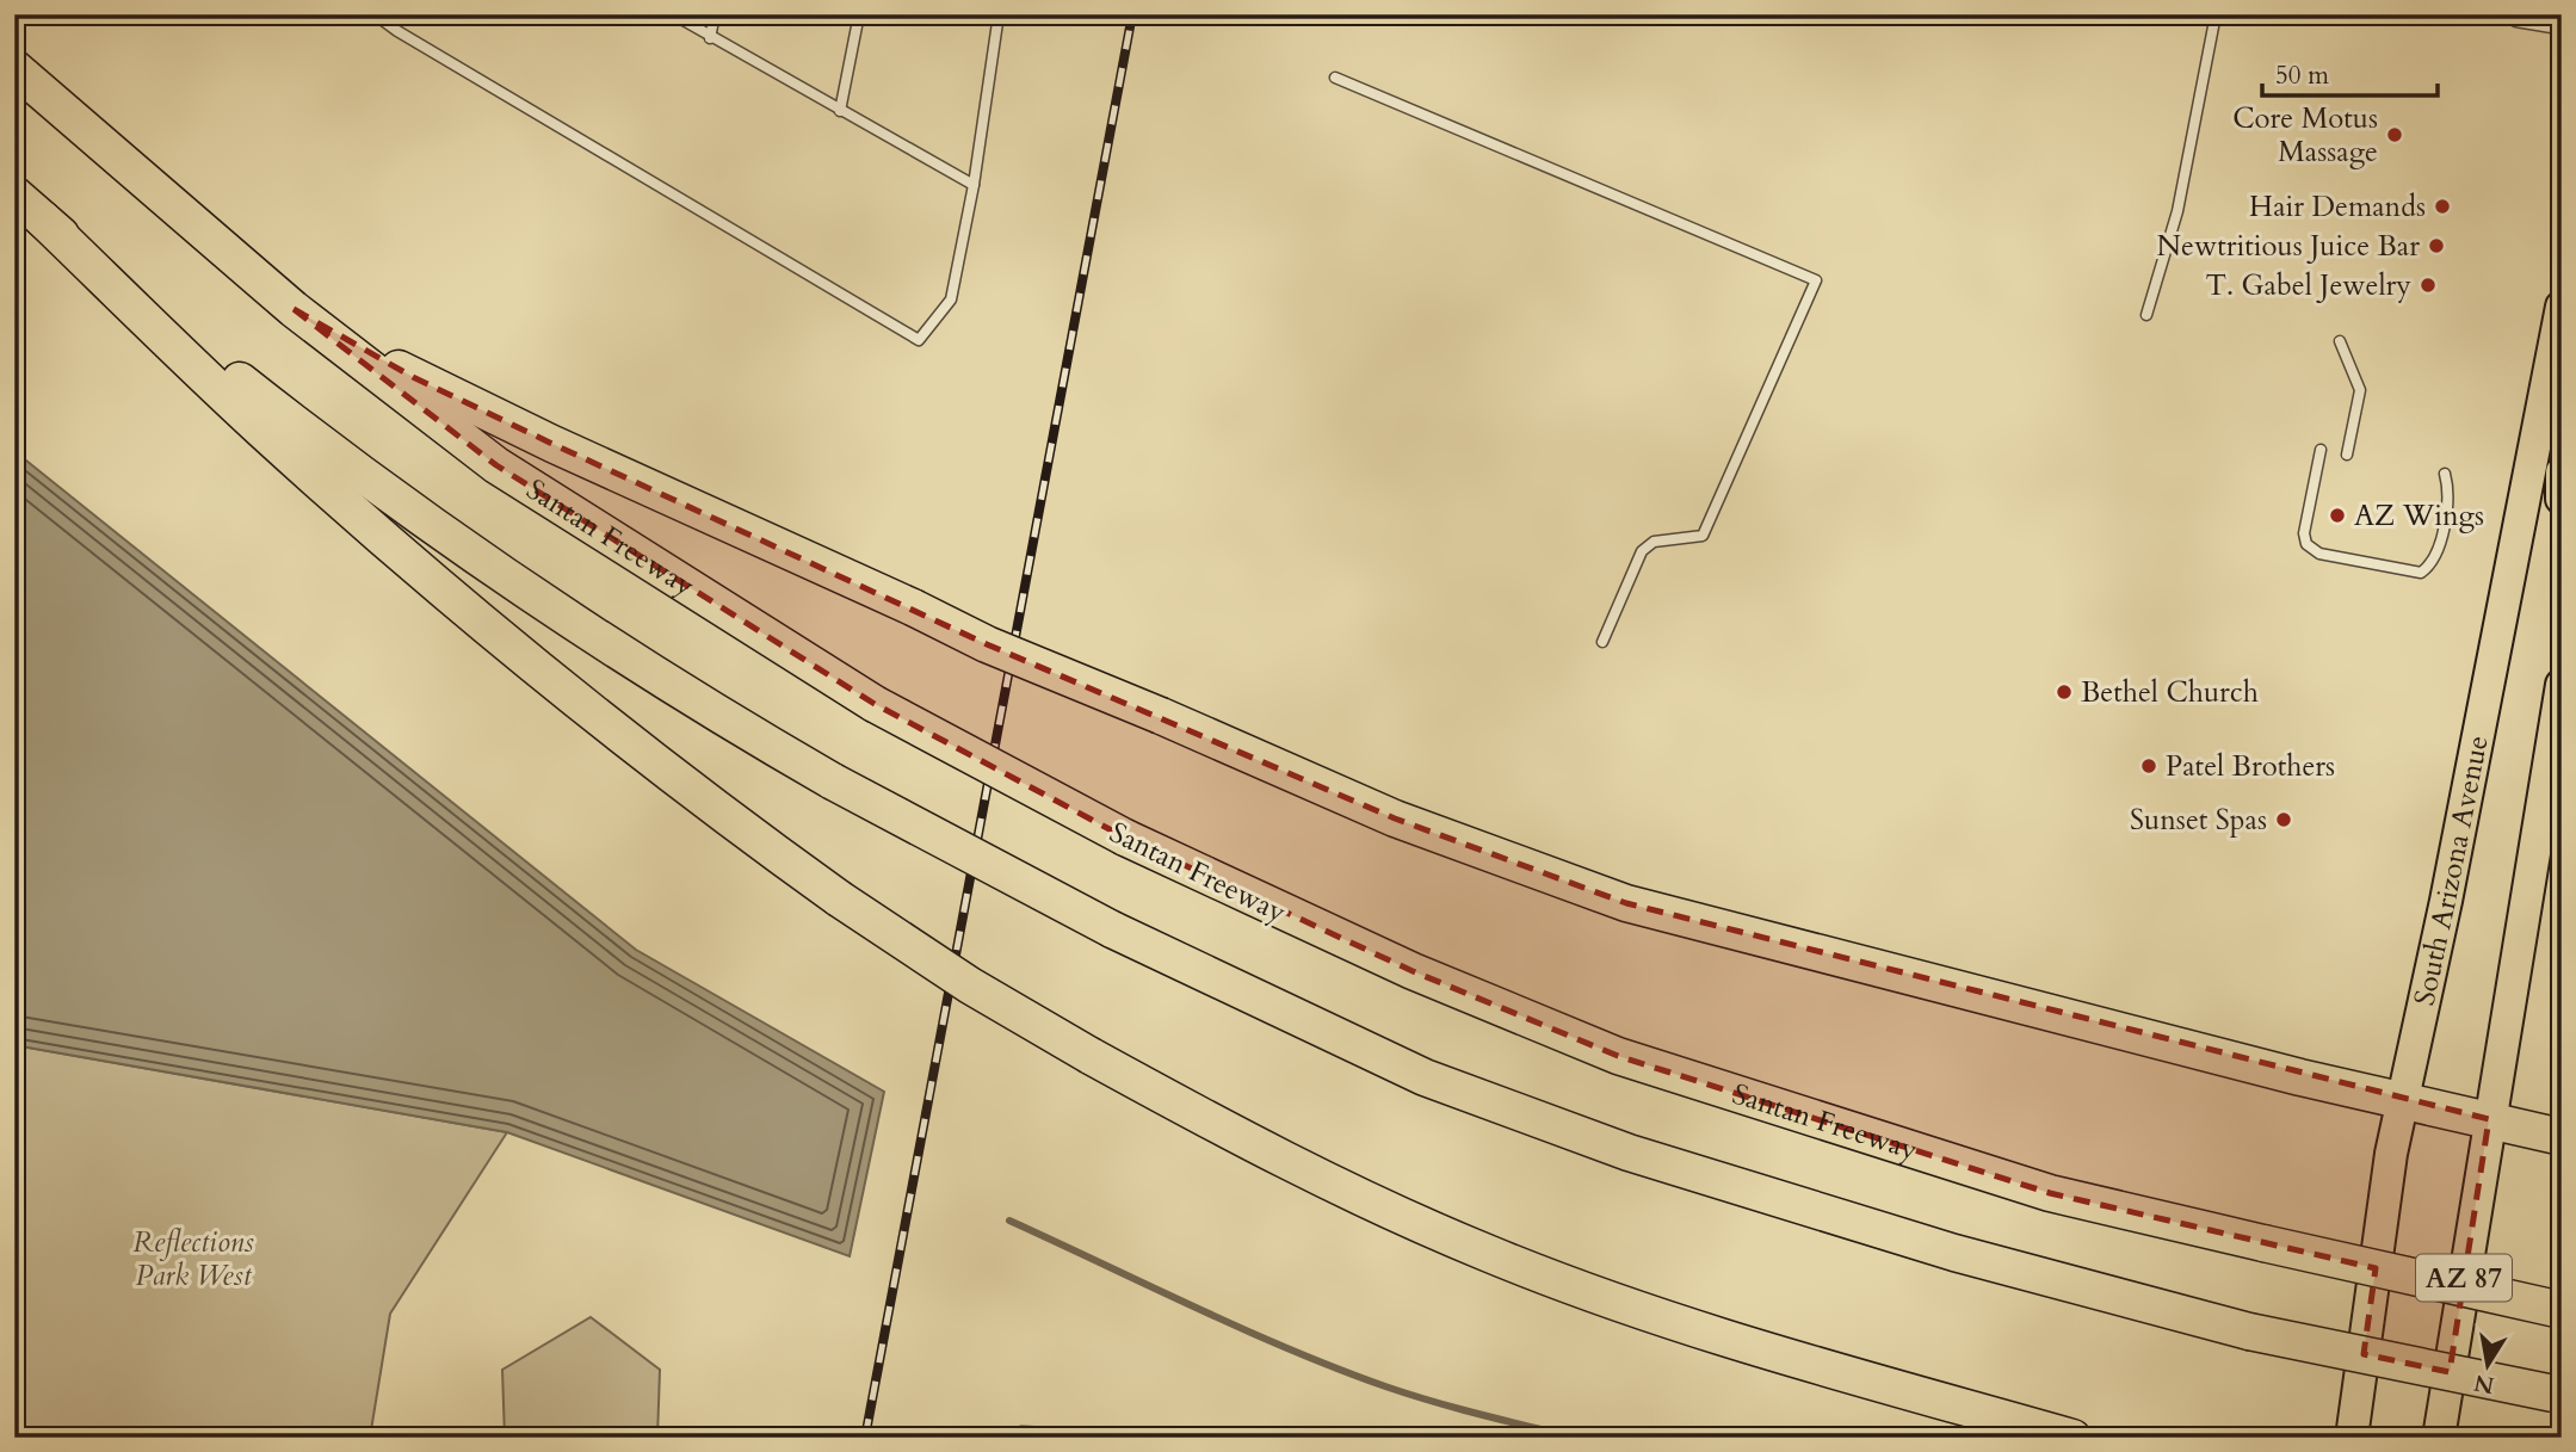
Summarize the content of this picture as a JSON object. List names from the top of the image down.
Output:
{
  "streets": {
    "highway": ["Santan Freeway"],
    "main road": ["South Arizona Avenue", "AZ 87"]
  },
  "parks": ["Reflections Park West"],
  "places": [
    "Core Motus Massage",
    "Hair Demands",
    "Newtritious Juice Bar",
    "T. Gabel Jewelry",
    "AZ Wings",
    "Bethel Church",
    "Patel Brothers",
    "Sunset Spas"
  ],
  "scale_bar": "50 m",
  "north": "bottom"
}
